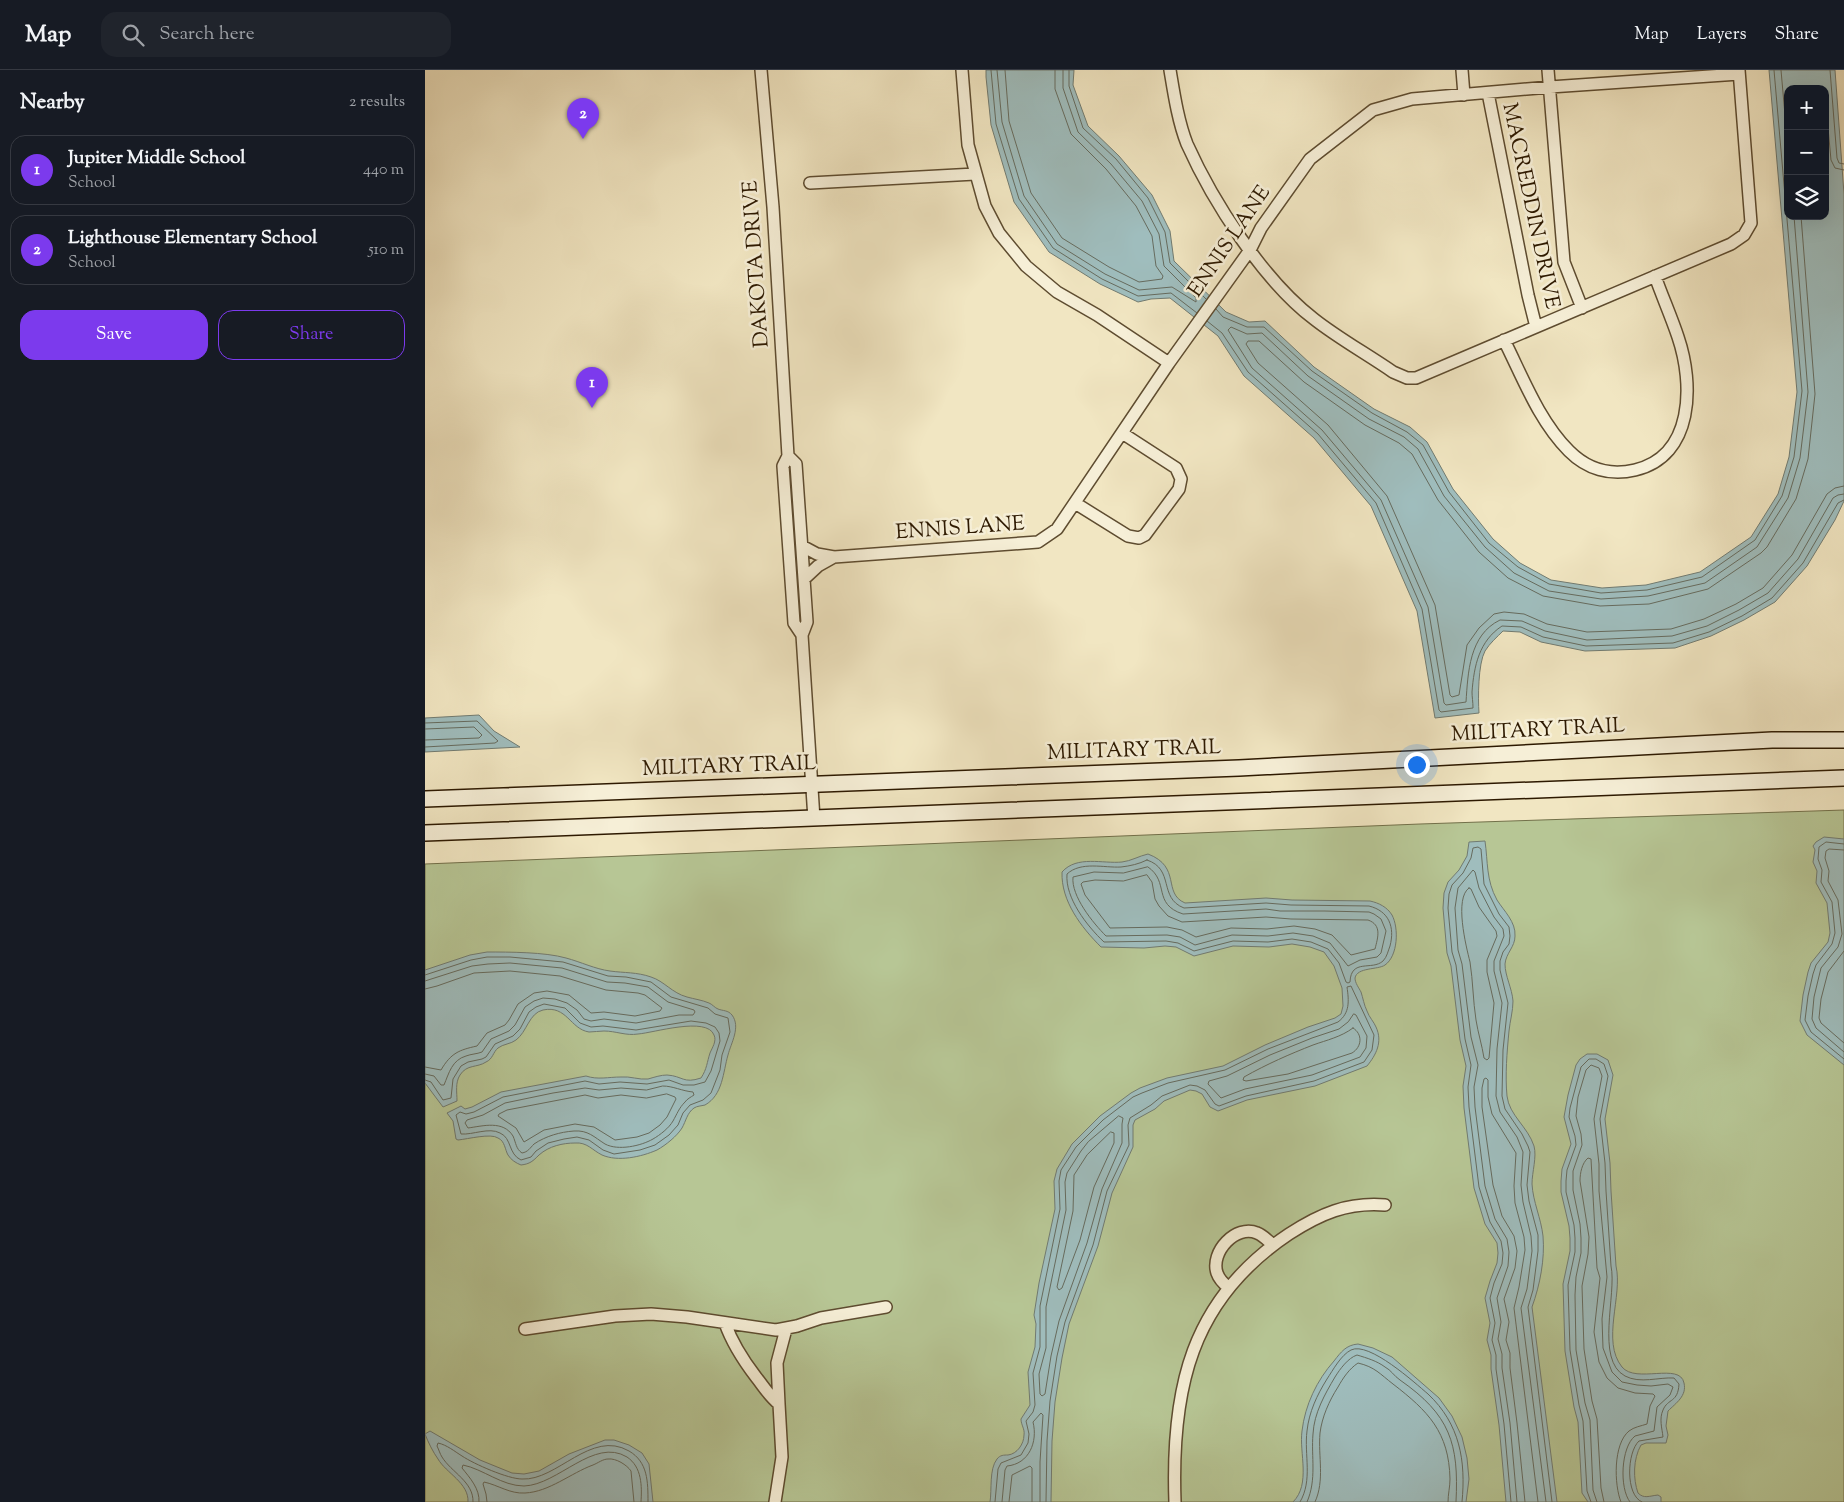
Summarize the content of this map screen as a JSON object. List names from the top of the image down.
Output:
{
  "streets": {
    "main road": ["MILITARY TRAIL"],
    "street": ["MACREDDIN DRIVE", "ENNIS LANE", "DAKOTA DRIVE"]
  },
  "crossings": [
    ["MACREDDIN DRIVE", "ENNIS LANE"],
    ["ENNIS LANE", "DAKOTA DRIVE"],
    ["DAKOTA DRIVE", "MILITARY TRAIL"]
  ],
  "page": {
    "header": "Map",
    "search": "Search here",
    "nav": ["Map", "Layers", "Share"],
    "heading": ["Nearby", "2 results"],
    "map_buttons": ["+", "−"],
    "pins": ["2", "1"],
    "list": [
      {
        "mark": "1",
        "name": "Jupiter Middle School",
        "note": "School",
        "value": "440 m"
      },
      {
        "mark": "2",
        "name": "Lighthouse Elementary School",
        "note": "School",
        "value": "510 m"
      }
    ],
    "buttons": ["Save", "Share"]
  }
}
